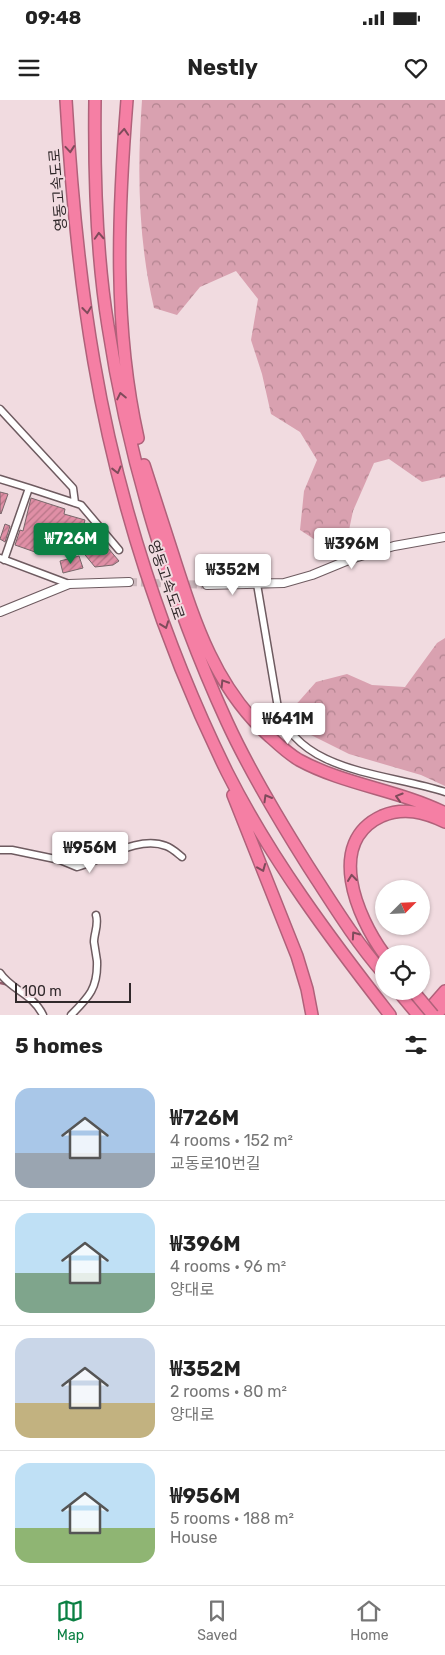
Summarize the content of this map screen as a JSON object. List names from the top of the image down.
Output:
{
  "streets": {
    "highway": ["영동고속도로"]
  },
  "scale_bar": "100 m",
  "north": "top right",
  "page": {
    "status": "09:48",
    "header": "Nestly",
    "price": [
      "₩726M",
      "₩396M",
      "₩352M",
      "₩641M",
      "₩956M"
    ],
    "scale": "100 m",
    "heading": "5 homes",
    "list": [
      {
        "name": "₩726M",
        "note": "4 rooms · 152 m² · 교동로10번길"
      },
      {
        "name": "₩396M",
        "note": "4 rooms · 96 m² · 양대로"
      },
      {
        "name": "₩352M",
        "note": "2 rooms · 80 m² · 양대로"
      },
      {
        "name": "₩956M",
        "note": "5 rooms · 188 m² · House"
      }
    ],
    "tabs": ["Map", "Saved", "Home"]
  }
}
